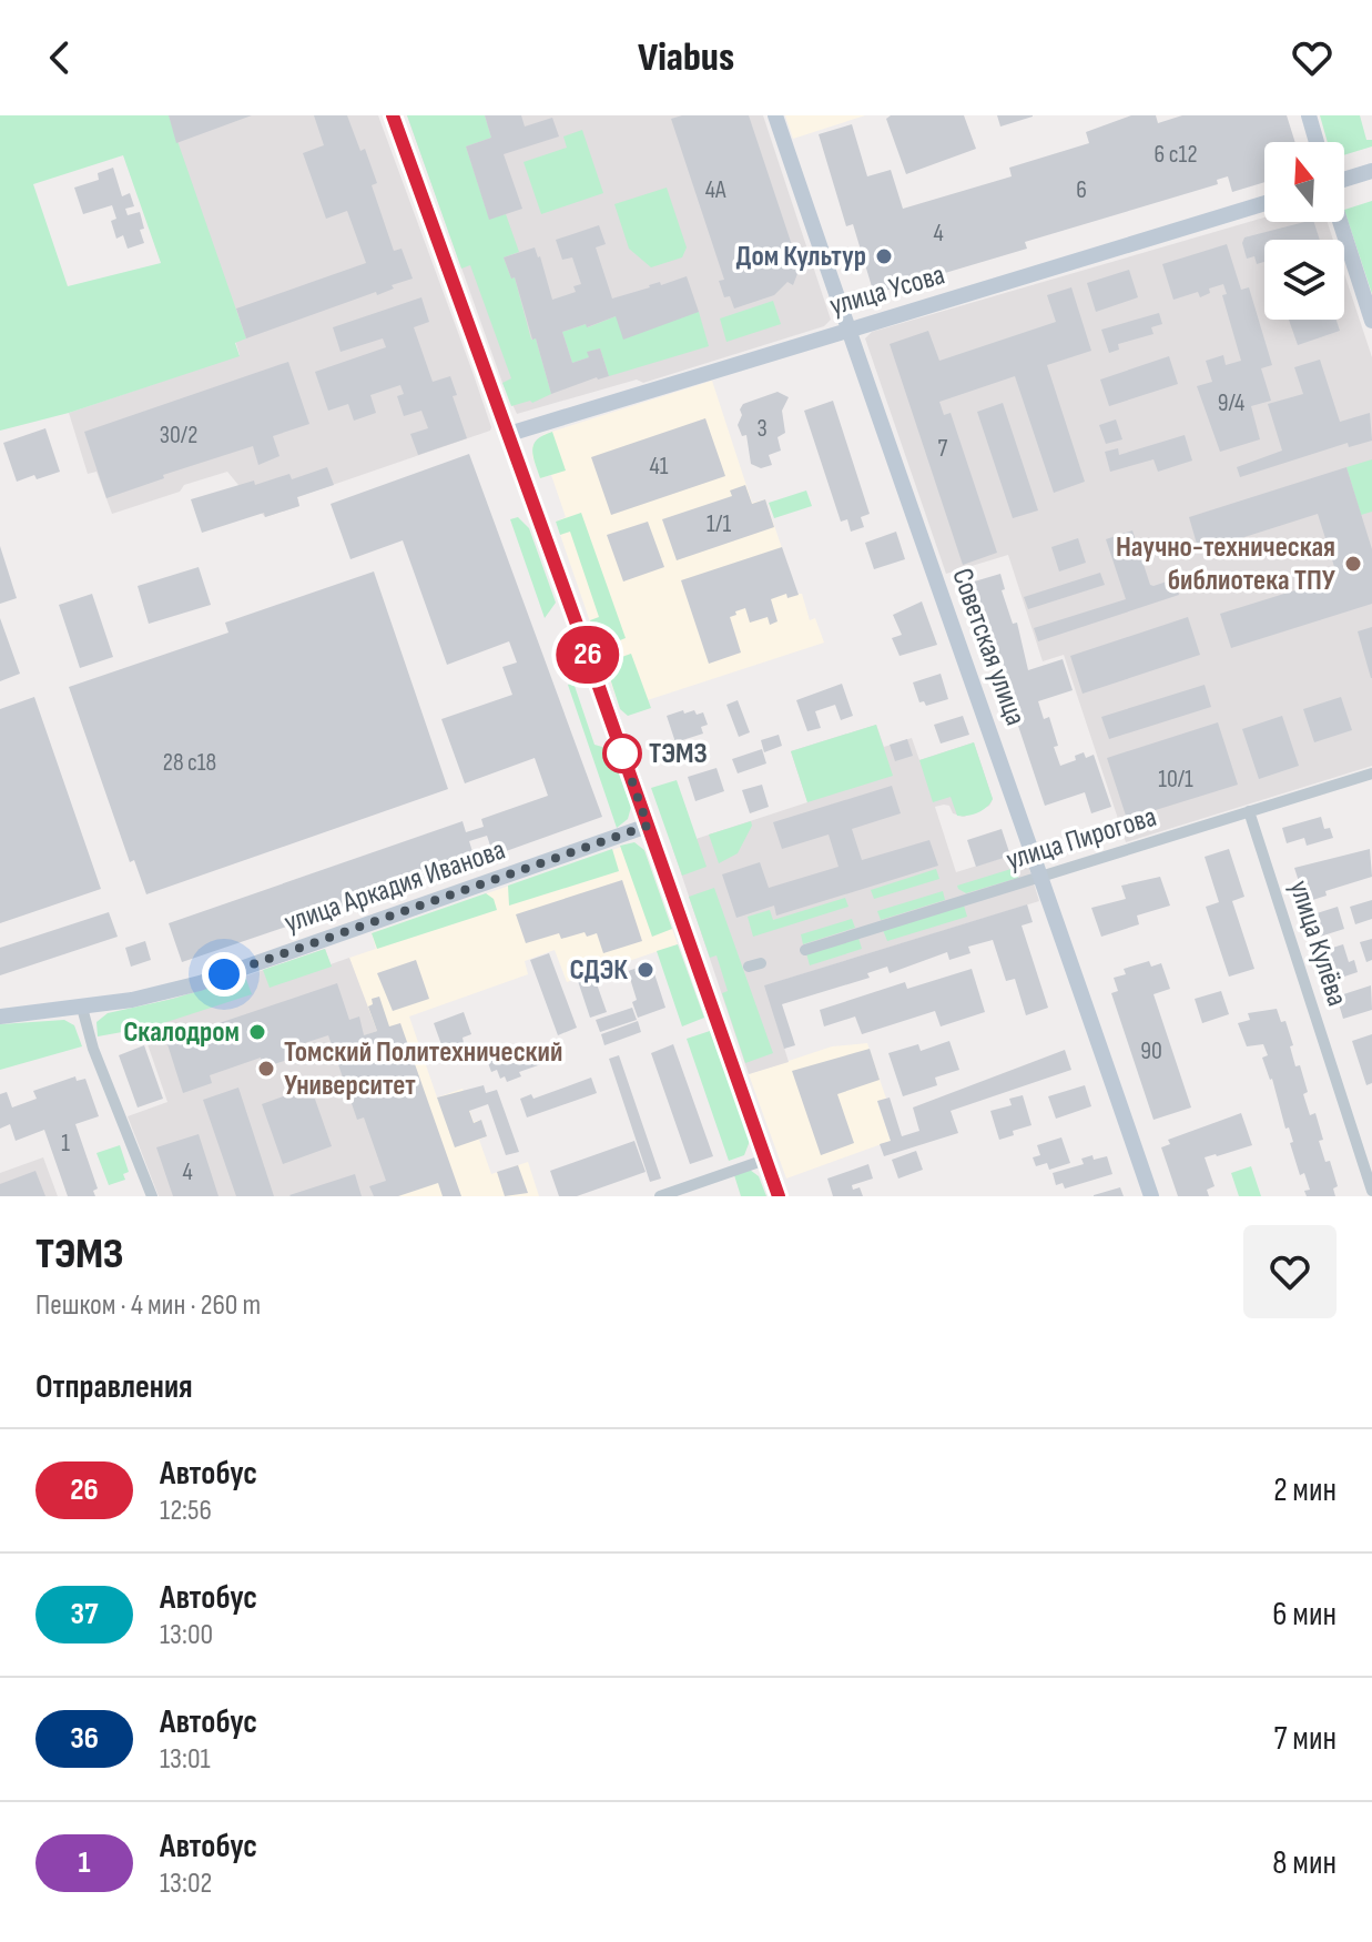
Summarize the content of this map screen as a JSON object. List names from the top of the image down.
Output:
{
  "streets": {
    "street": [
      "улица Усова",
      "Советская улица",
      "улица Пирогова",
      "улица Аркадия Иванова",
      "улица Кулёва"
    ]
  },
  "crossings": [
    ["улица Усова", "Советская улица"],
    ["Советская улица", "улица Пирогова"],
    ["улица Пирогова", "улица Кулёва"]
  ],
  "places": [
    "Дом Культур",
    "Научно-техническая библиотека ТПУ",
    "ТЭМЗ",
    "СДЭК",
    "Скалодром",
    "Томский Политехнический Университет"
  ],
  "lines": ["bus line 26"],
  "house_numbers": [
    "6 с12",
    "4А",
    "6",
    "4",
    "9/4",
    "3",
    "30/2",
    "7",
    "41",
    "1/1",
    "28 c18",
    "10/1",
    "90",
    "1",
    "4"
  ],
  "north": "top",
  "page": {
    "header": "Viabus",
    "on_map": "26",
    "heading": [
      ["ТЭМЗ", "Пешком · 4 мин · 260 m"],
      "Отправления"
    ],
    "list": [
      {
        "mark": "26",
        "name": "Автобус",
        "note": "12:56",
        "value": "2 мин"
      },
      {
        "mark": "37",
        "name": "Автобус",
        "note": "13:00",
        "value": "6 мин"
      },
      {
        "mark": "36",
        "name": "Автобус",
        "note": "13:01",
        "value": "7 мин"
      },
      {
        "mark": "1",
        "name": "Автобус",
        "note": "13:02",
        "value": "8 мин"
      }
    ]
  }
}
